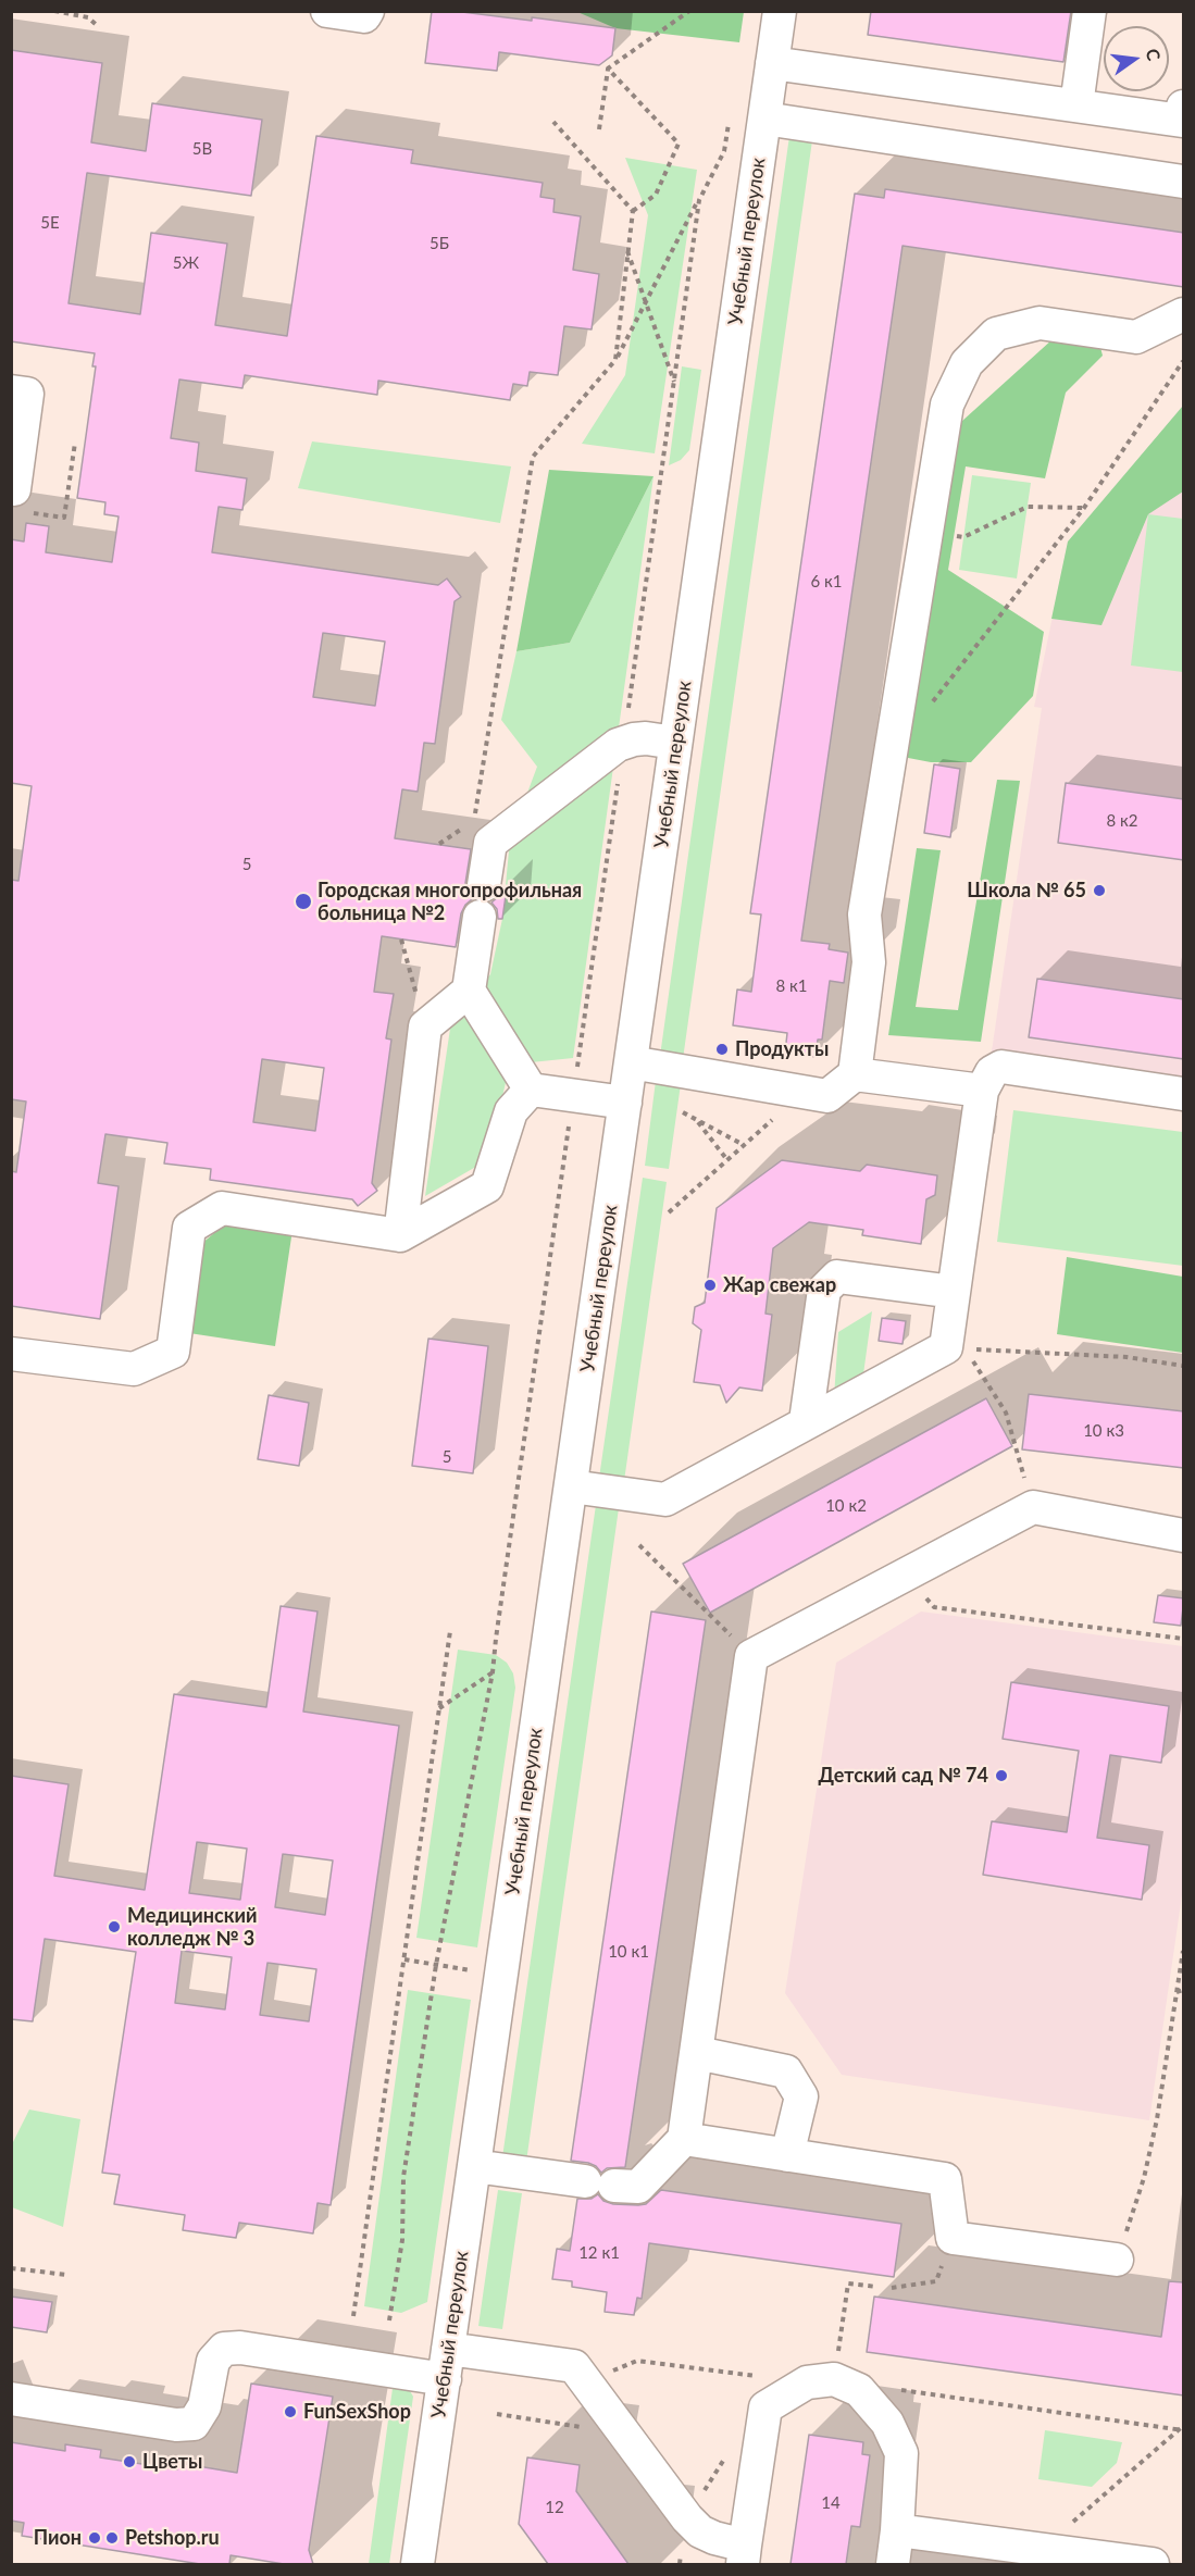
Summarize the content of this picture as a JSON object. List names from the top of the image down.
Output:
{
  "streets": {
    "street": ["Учебный переулок"]
  },
  "places": [
    "Школа № 65",
    "Городская многопрофильная больница №2",
    "Продукты",
    "Жар свежар",
    "Детский сад № 74",
    "Медицинский колледж № 3",
    "FunSexShop",
    "Цветы",
    "Пион",
    "Petshop.ru"
  ],
  "house_numbers": [
    "5В",
    "5Е",
    "5Б",
    "5Ж",
    "6 к1",
    "8 к2",
    "5",
    "8 к1",
    "10 к3",
    "5",
    "10 к2",
    "10 к1",
    "12 к1",
    "14",
    "12"
  ],
  "north": "right"
}
